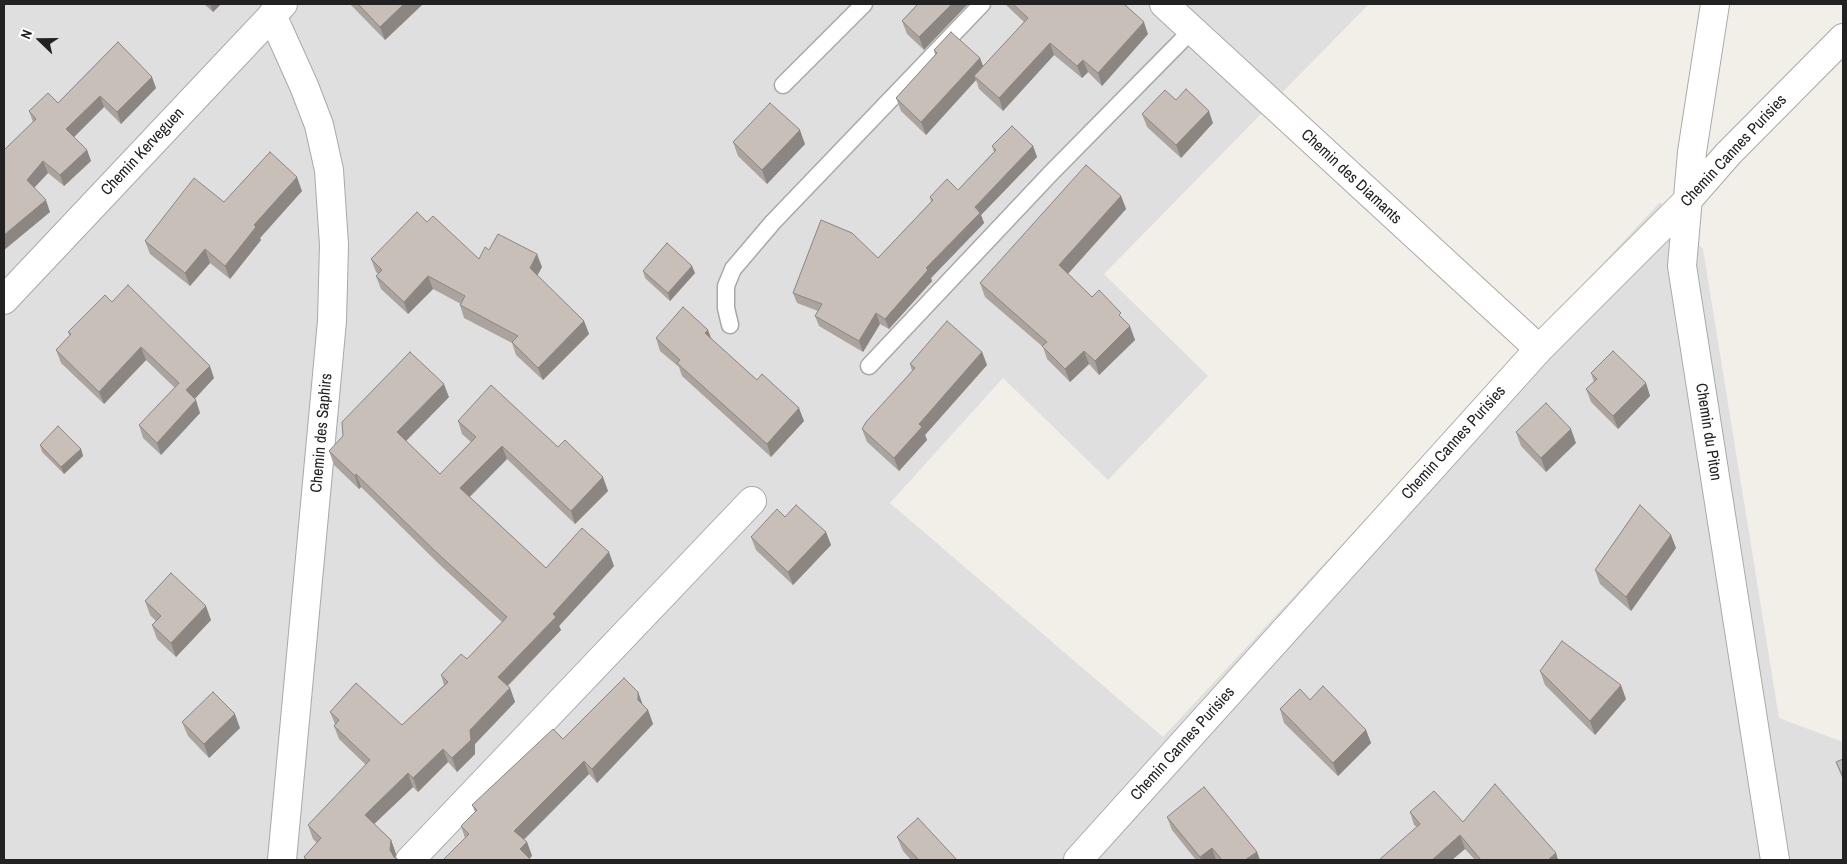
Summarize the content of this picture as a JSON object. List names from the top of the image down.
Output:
{
  "streets": {
    "street": [
      "Chemin Cannes Purisies",
      "Chemin Kerveguen",
      "Chemin des Diamants",
      "Chemin du Piton",
      "Chemin des Saphirs"
    ]
  },
  "crossings": [
    ["Chemin Cannes Purisies", "Chemin des Diamants"],
    ["Chemin Cannes Purisies", "Chemin du Piton"],
    ["Chemin Kerveguen", "Chemin des Saphirs"]
  ],
  "north": "left"
}
